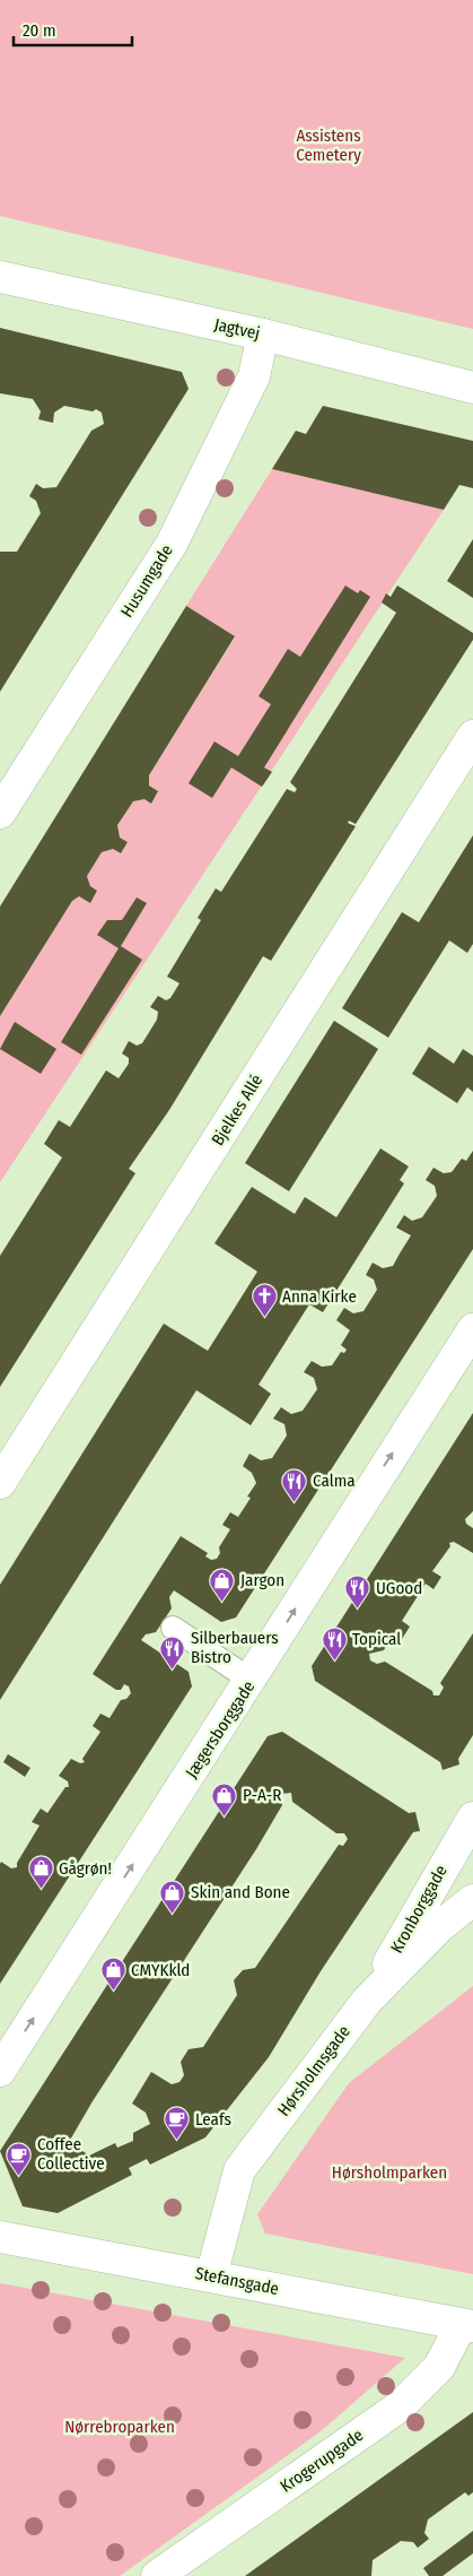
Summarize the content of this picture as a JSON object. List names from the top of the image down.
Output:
{
  "streets": {
    "street": [
      "Jagtvej",
      "Husumgade",
      "Bjelkes Allé",
      "Jægersborggade",
      "Kronborggade",
      "Hørsholmsgade",
      "Stefansgade",
      "Krogerupgade"
    ]
  },
  "crossings": [
    ["Jagtvej", "Husumgade"],
    ["Kronborggade", "Hørsholmsgade"],
    ["Hørsholmsgade", "Stefansgade"],
    ["Stefansgade", "Krogerupgade"]
  ],
  "one_way": ["Jægersborggade"],
  "parks": ["Assistens Cemetery", "Hørsholmparken", "Nørrebroparken"],
  "places": {
    "church": ["Anna Kirke"],
    "restaurant": [
      "Calma",
      "UGood",
      "Topical",
      "Silberbauers Bistro"
    ],
    "shop": [
      "Jargon",
      "P-A-R",
      "Gågrøn!",
      "Skin and Bone",
      "CMYKkld"
    ],
    "cafe": ["Leafs", "Coffee Collective"]
  },
  "scale_bar": "20 m"
}
